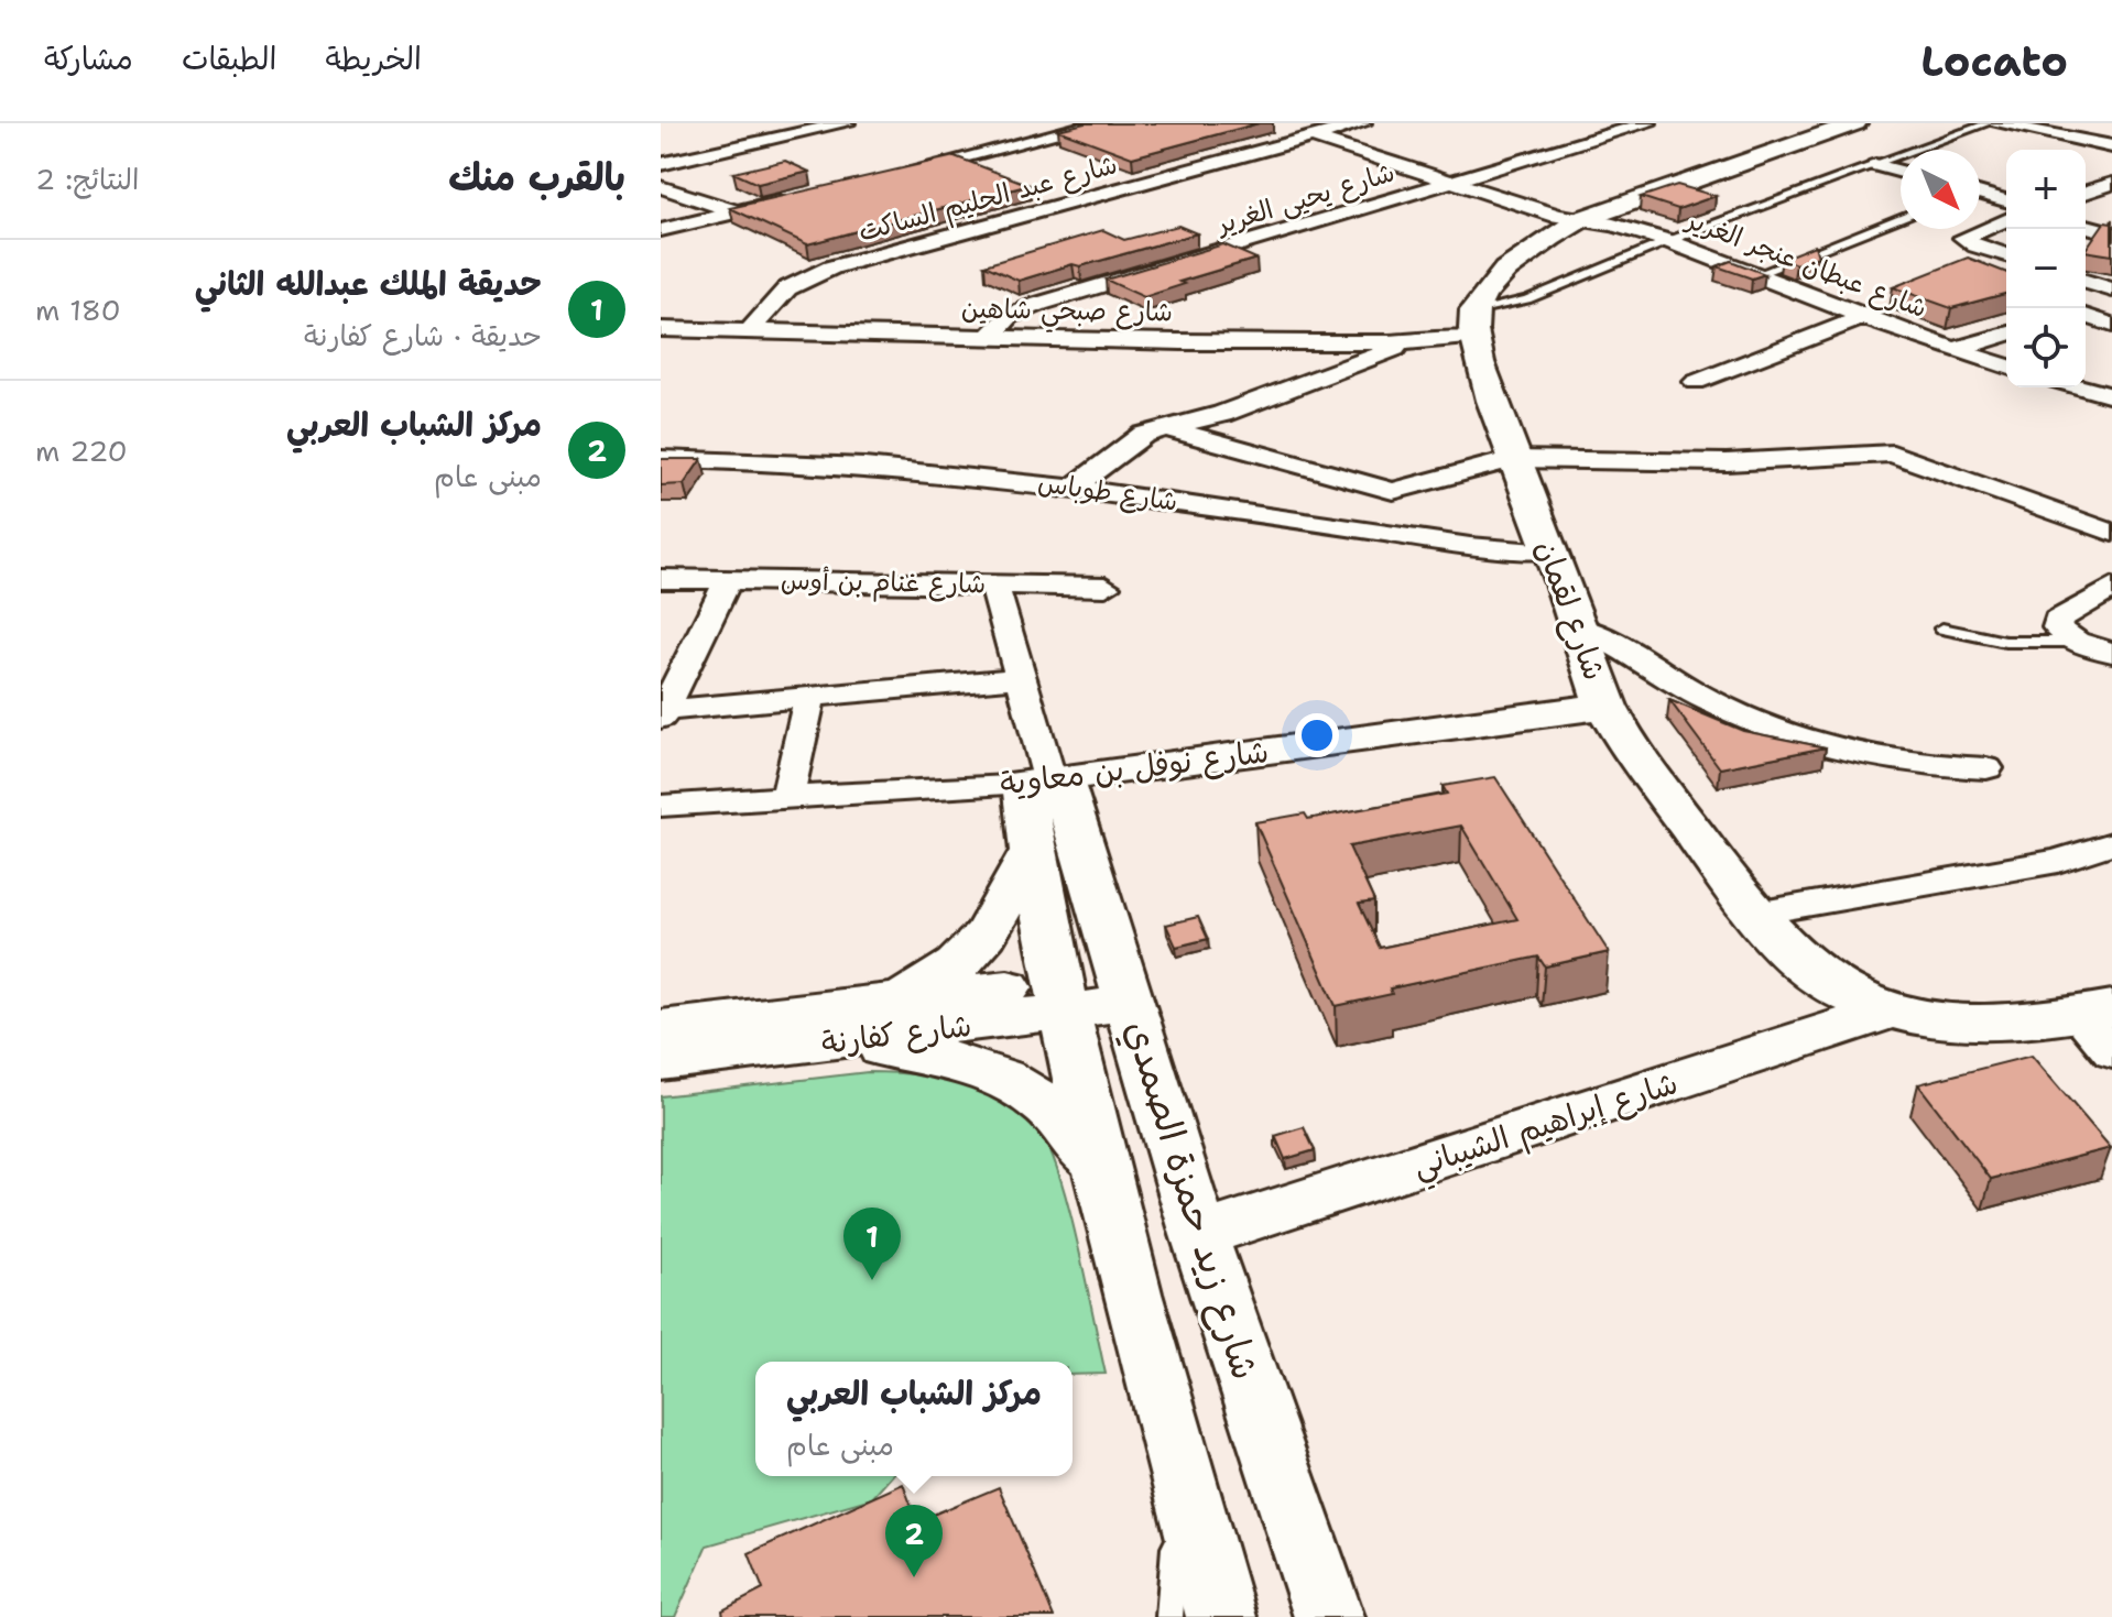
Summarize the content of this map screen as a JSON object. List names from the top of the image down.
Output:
{
  "streets": {
    "street": [
      "شارع عبد الحليم الساكت",
      "شارع يحيى الغرير",
      "شارع عبطان عنجر الغرير",
      "شارع صبحي شاهين",
      "شارع طوباس",
      "شارع غنام بن أوس",
      "شارع لقمان",
      "شارع نوفل بن معاوية",
      "شارع كفارنة",
      "شارع إبراهيم الشيباني",
      "شارع زيد حمزة الصمدي"
    ]
  },
  "crossings": [
    ["شارع عبد الحليم الساكت", "شارع عبطان عنجر الغرير"],
    ["شارع عبد الحليم الساكت", "شارع صبحي شاهين"],
    ["شارع يحيى الغرير", "شارع عبطان عنجر الغرير"],
    ["شارع يحيى الغرير", "شارع صبحي شاهين"],
    ["شارع صبحي شاهين", "شارع لقمان"],
    ["شارع طوباس", "شارع لقمان"],
    ["شارع لقمان", "شارع نوفل بن معاوية"],
    ["شارع لقمان", "شارع إبراهيم الشيباني"],
    ["شارع نوفل بن معاوية", "شارع زيد حمزة الصمدي"],
    ["شارع كفارنة", "شارع زيد حمزة الصمدي"],
    ["شارع إبراهيم الشيباني", "شارع زيد حمزة الصمدي"]
  ],
  "north": "bottom right",
  "page": {
    "header": "Locato",
    "nav": ["الخريطة", "الطبقات", "مشاركة"],
    "heading": ["بالقرب منك", "النتائج: 2"],
    "map_buttons": ["+", "−"],
    "list": [
      {
        "mark": "1",
        "name": "حديقة الملك عبدالله الثاني",
        "note": "حديقة · شارع كفارنة",
        "value": "180 m"
      },
      {
        "mark": "2",
        "name": "مركز الشباب العربي",
        "note": "مبنى عام",
        "value": "220 m"
      }
    ],
    "pins": ["1", "2"],
    "popup": ["مركز الشباب العربي", "مبنى عام"]
  }
}
